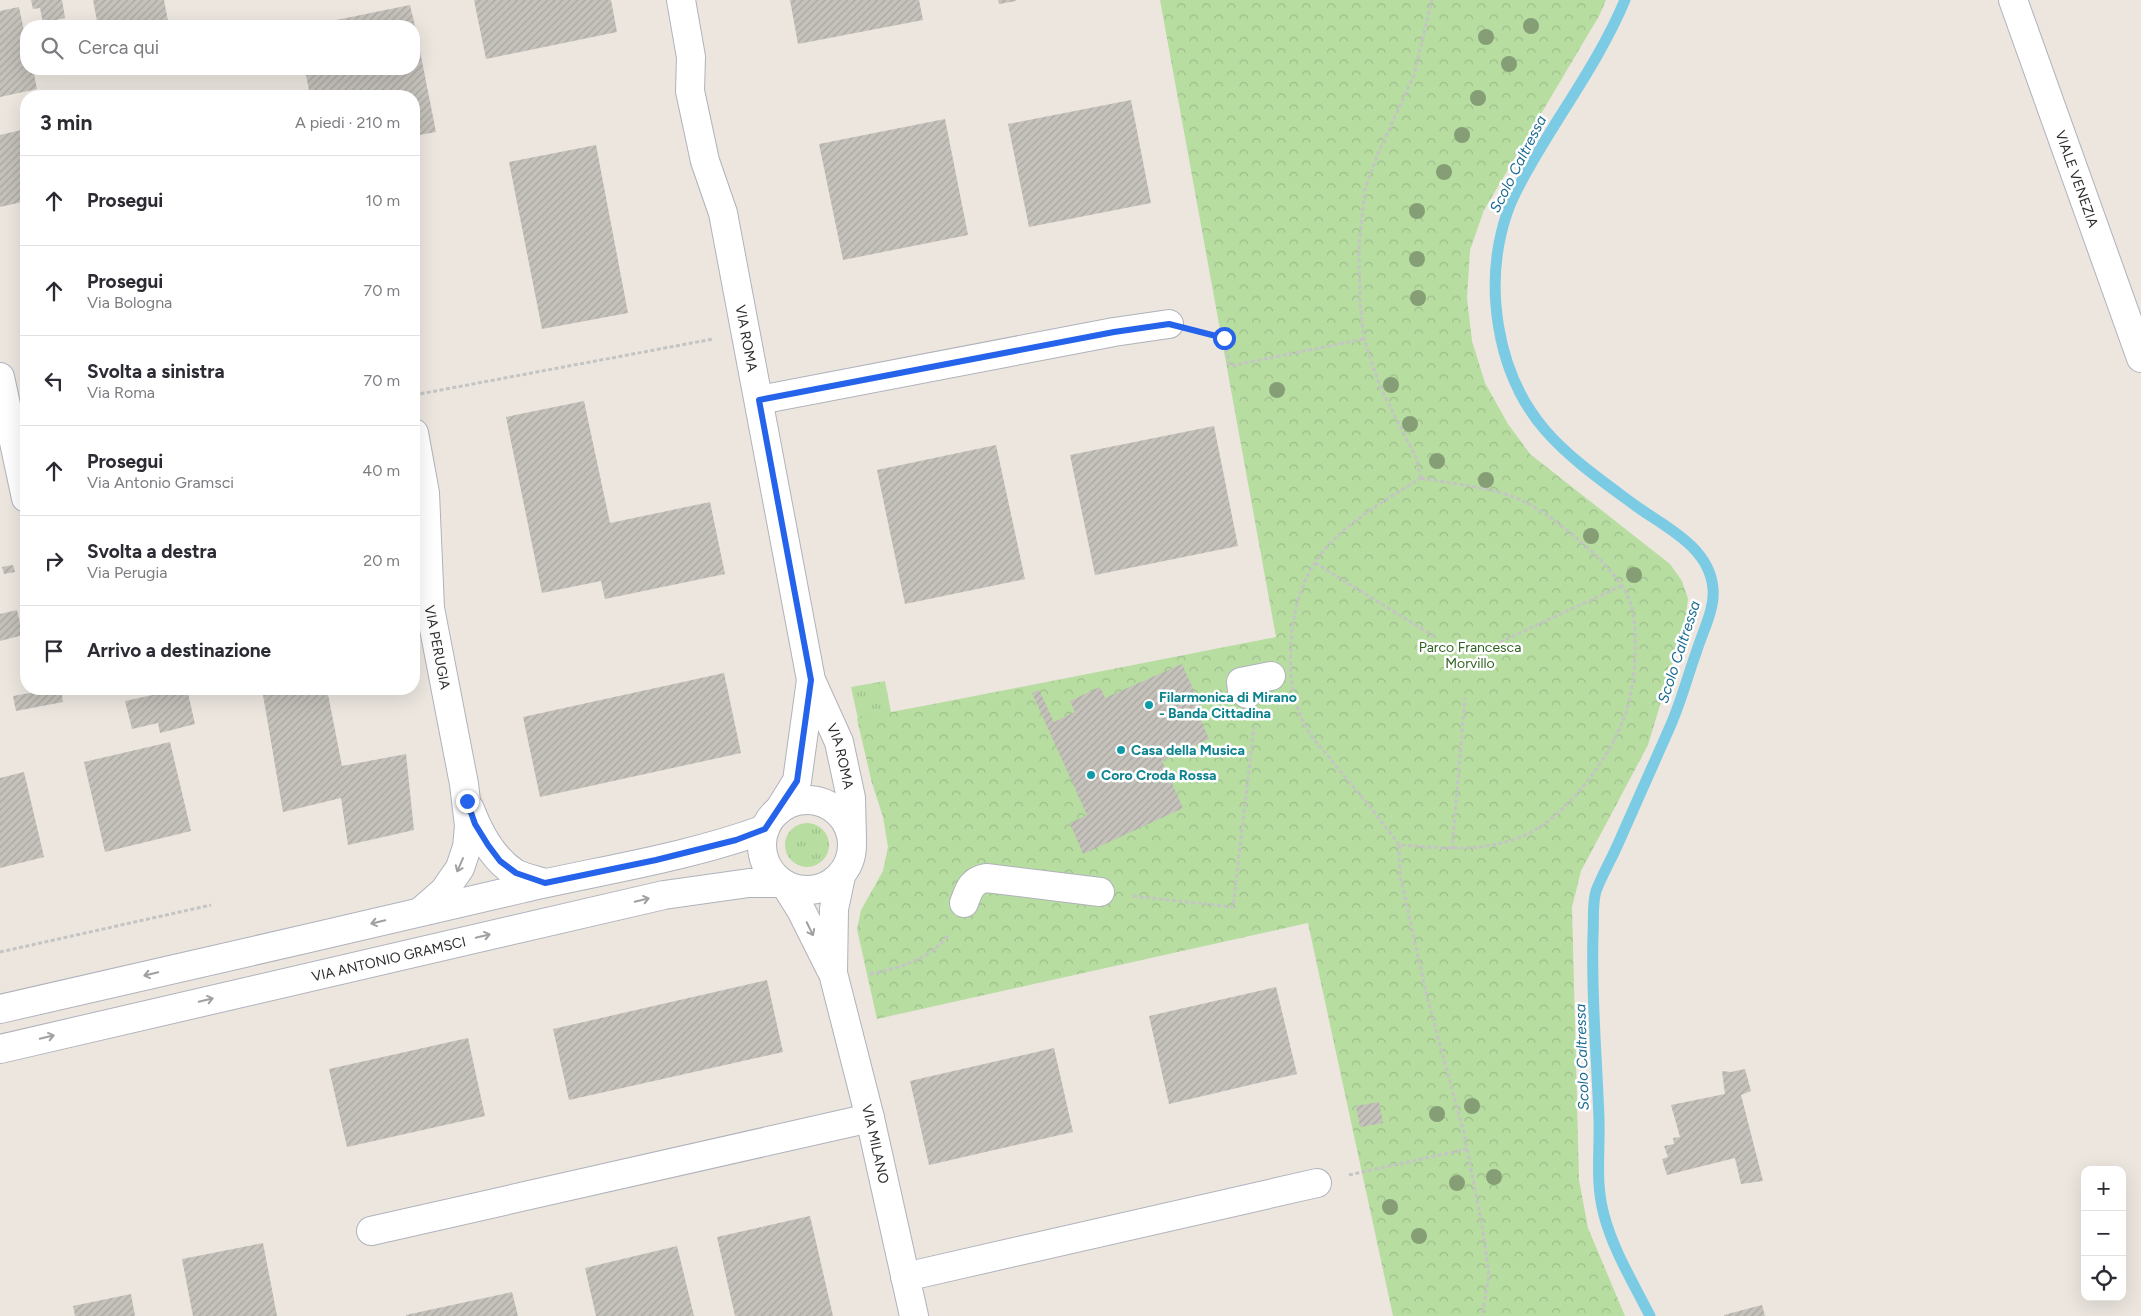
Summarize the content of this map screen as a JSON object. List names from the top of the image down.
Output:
{
  "streets": {
    "street": [
      "VIALE VENEZIA",
      "VIA ROMA",
      "VIA PERUGIA",
      "VIA ANTONIO GRAMSCI",
      "VIA MILANO"
    ]
  },
  "crossings": [
    ["VIA ROMA", "VIA ANTONIO GRAMSCI"],
    ["VIA ROMA", "VIA MILANO"],
    ["VIA ANTONIO GRAMSCI", "VIA MILANO"]
  ],
  "water": ["Scolo Caltressa"],
  "parks": ["Parco Francesca Morvillo"],
  "places": ["Filarmonica di Mirano - Banda Cittadina", "Casa della Musica", "Coro Croda Rossa"],
  "page": {
    "search": "Cerca qui",
    "heading": ["3 min", "A piedi · 210 m"],
    "list": [
      ["Prosegui", "10 m"],
      ["Prosegui", "Via Bologna", "70 m"],
      ["Svolta a sinistra", "Via Roma", "70 m"],
      ["Prosegui", "Via Antonio Gramsci", "40 m"],
      ["Svolta a destra", "Via Perugia", "20 m"],
      "Arrivo a destinazione"
    ],
    "map_buttons": ["+", "−"]
  }
}
